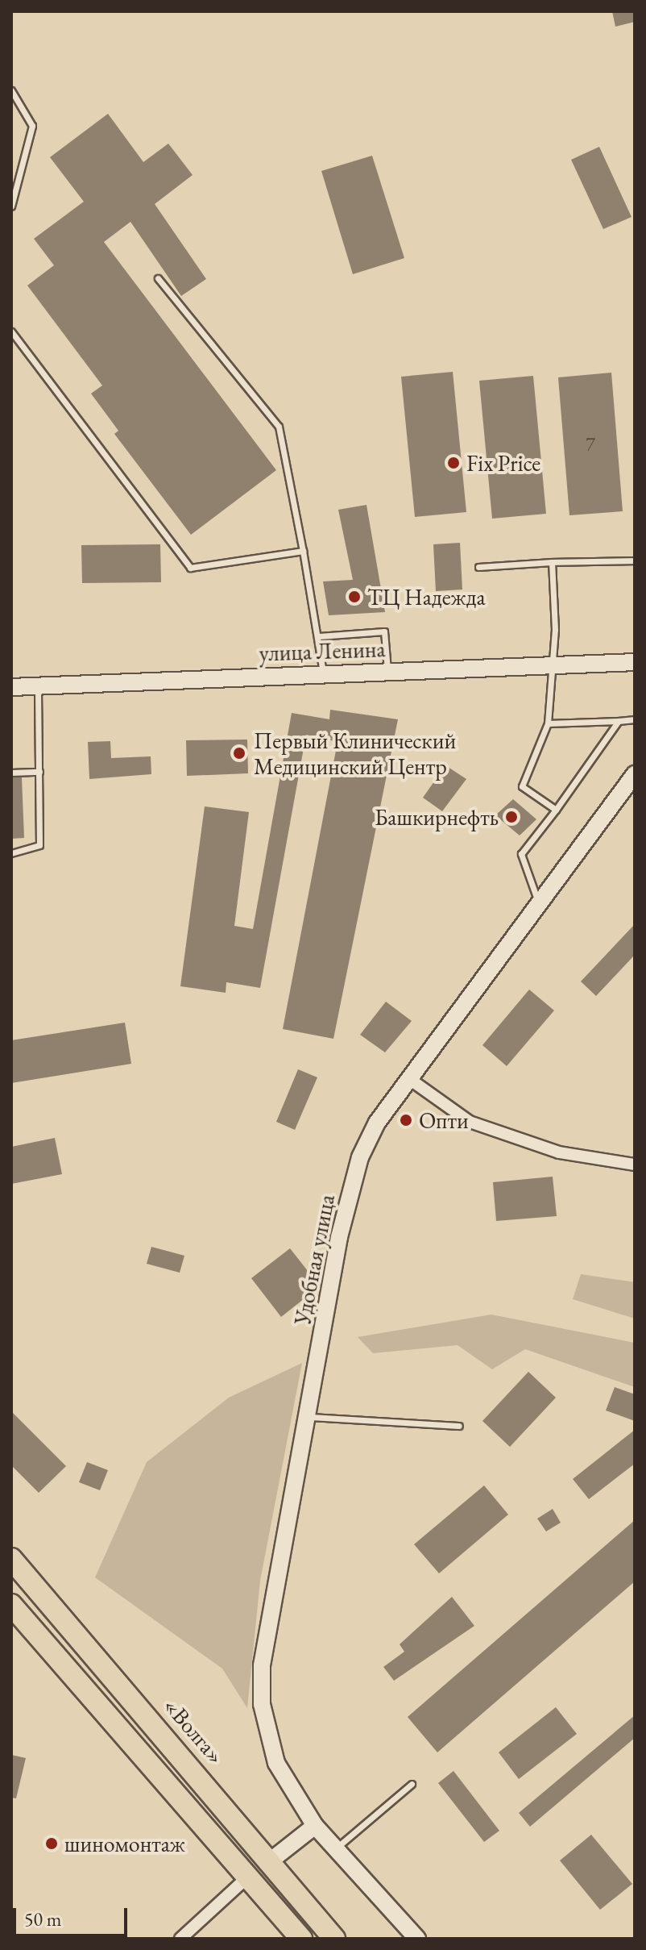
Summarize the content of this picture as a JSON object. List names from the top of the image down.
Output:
{
  "streets": {
    "highway": ["«Волга»"],
    "main road": ["улица Ленина", "Удобная улица"]
  },
  "places": [
    "Fix Price",
    "ТЦ Надежда",
    "Первый Клинический Медицинский Центр",
    "Башкирнефть",
    "Опти",
    "шиномонтаж"
  ],
  "house_numbers": ["7"],
  "scale_bar": "50 m"
}
